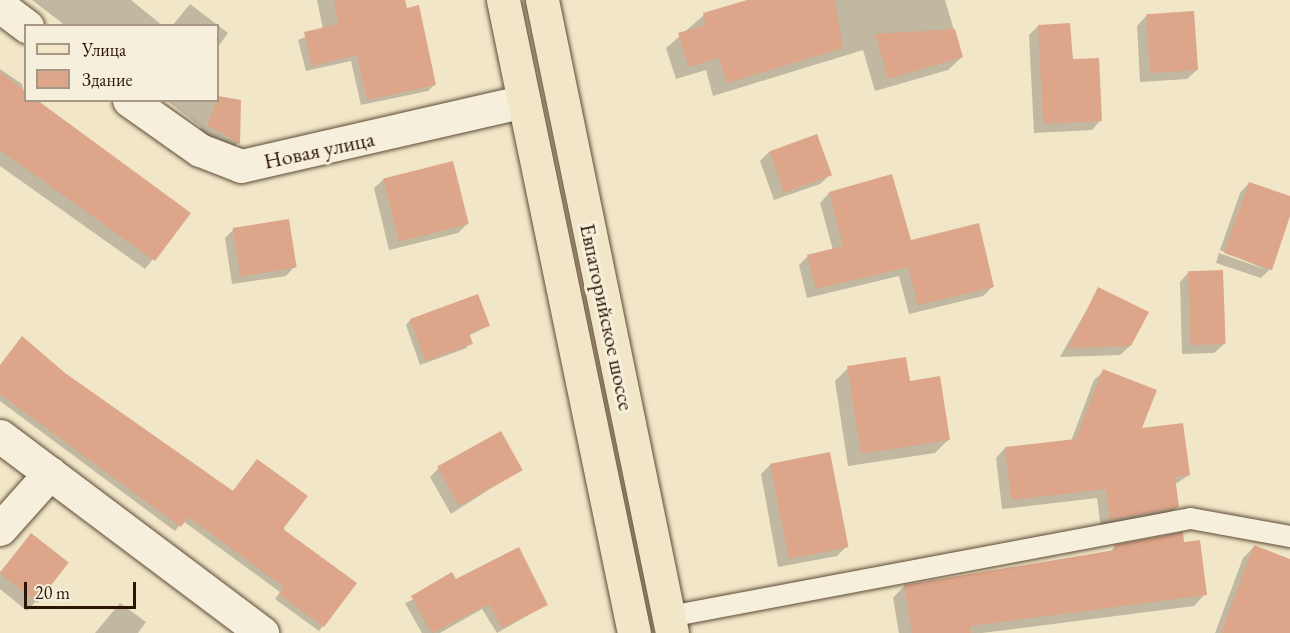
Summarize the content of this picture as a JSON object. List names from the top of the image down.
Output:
{
  "streets": {
    "main road": ["Евпаторийское шоссе"],
    "street": ["Новая улица"]
  },
  "crossings": [
    ["Новая улица", "Евпаторийское шоссе"]
  ],
  "legend": ["Улица", "Здание"],
  "scale_bar": "20 m"
}
